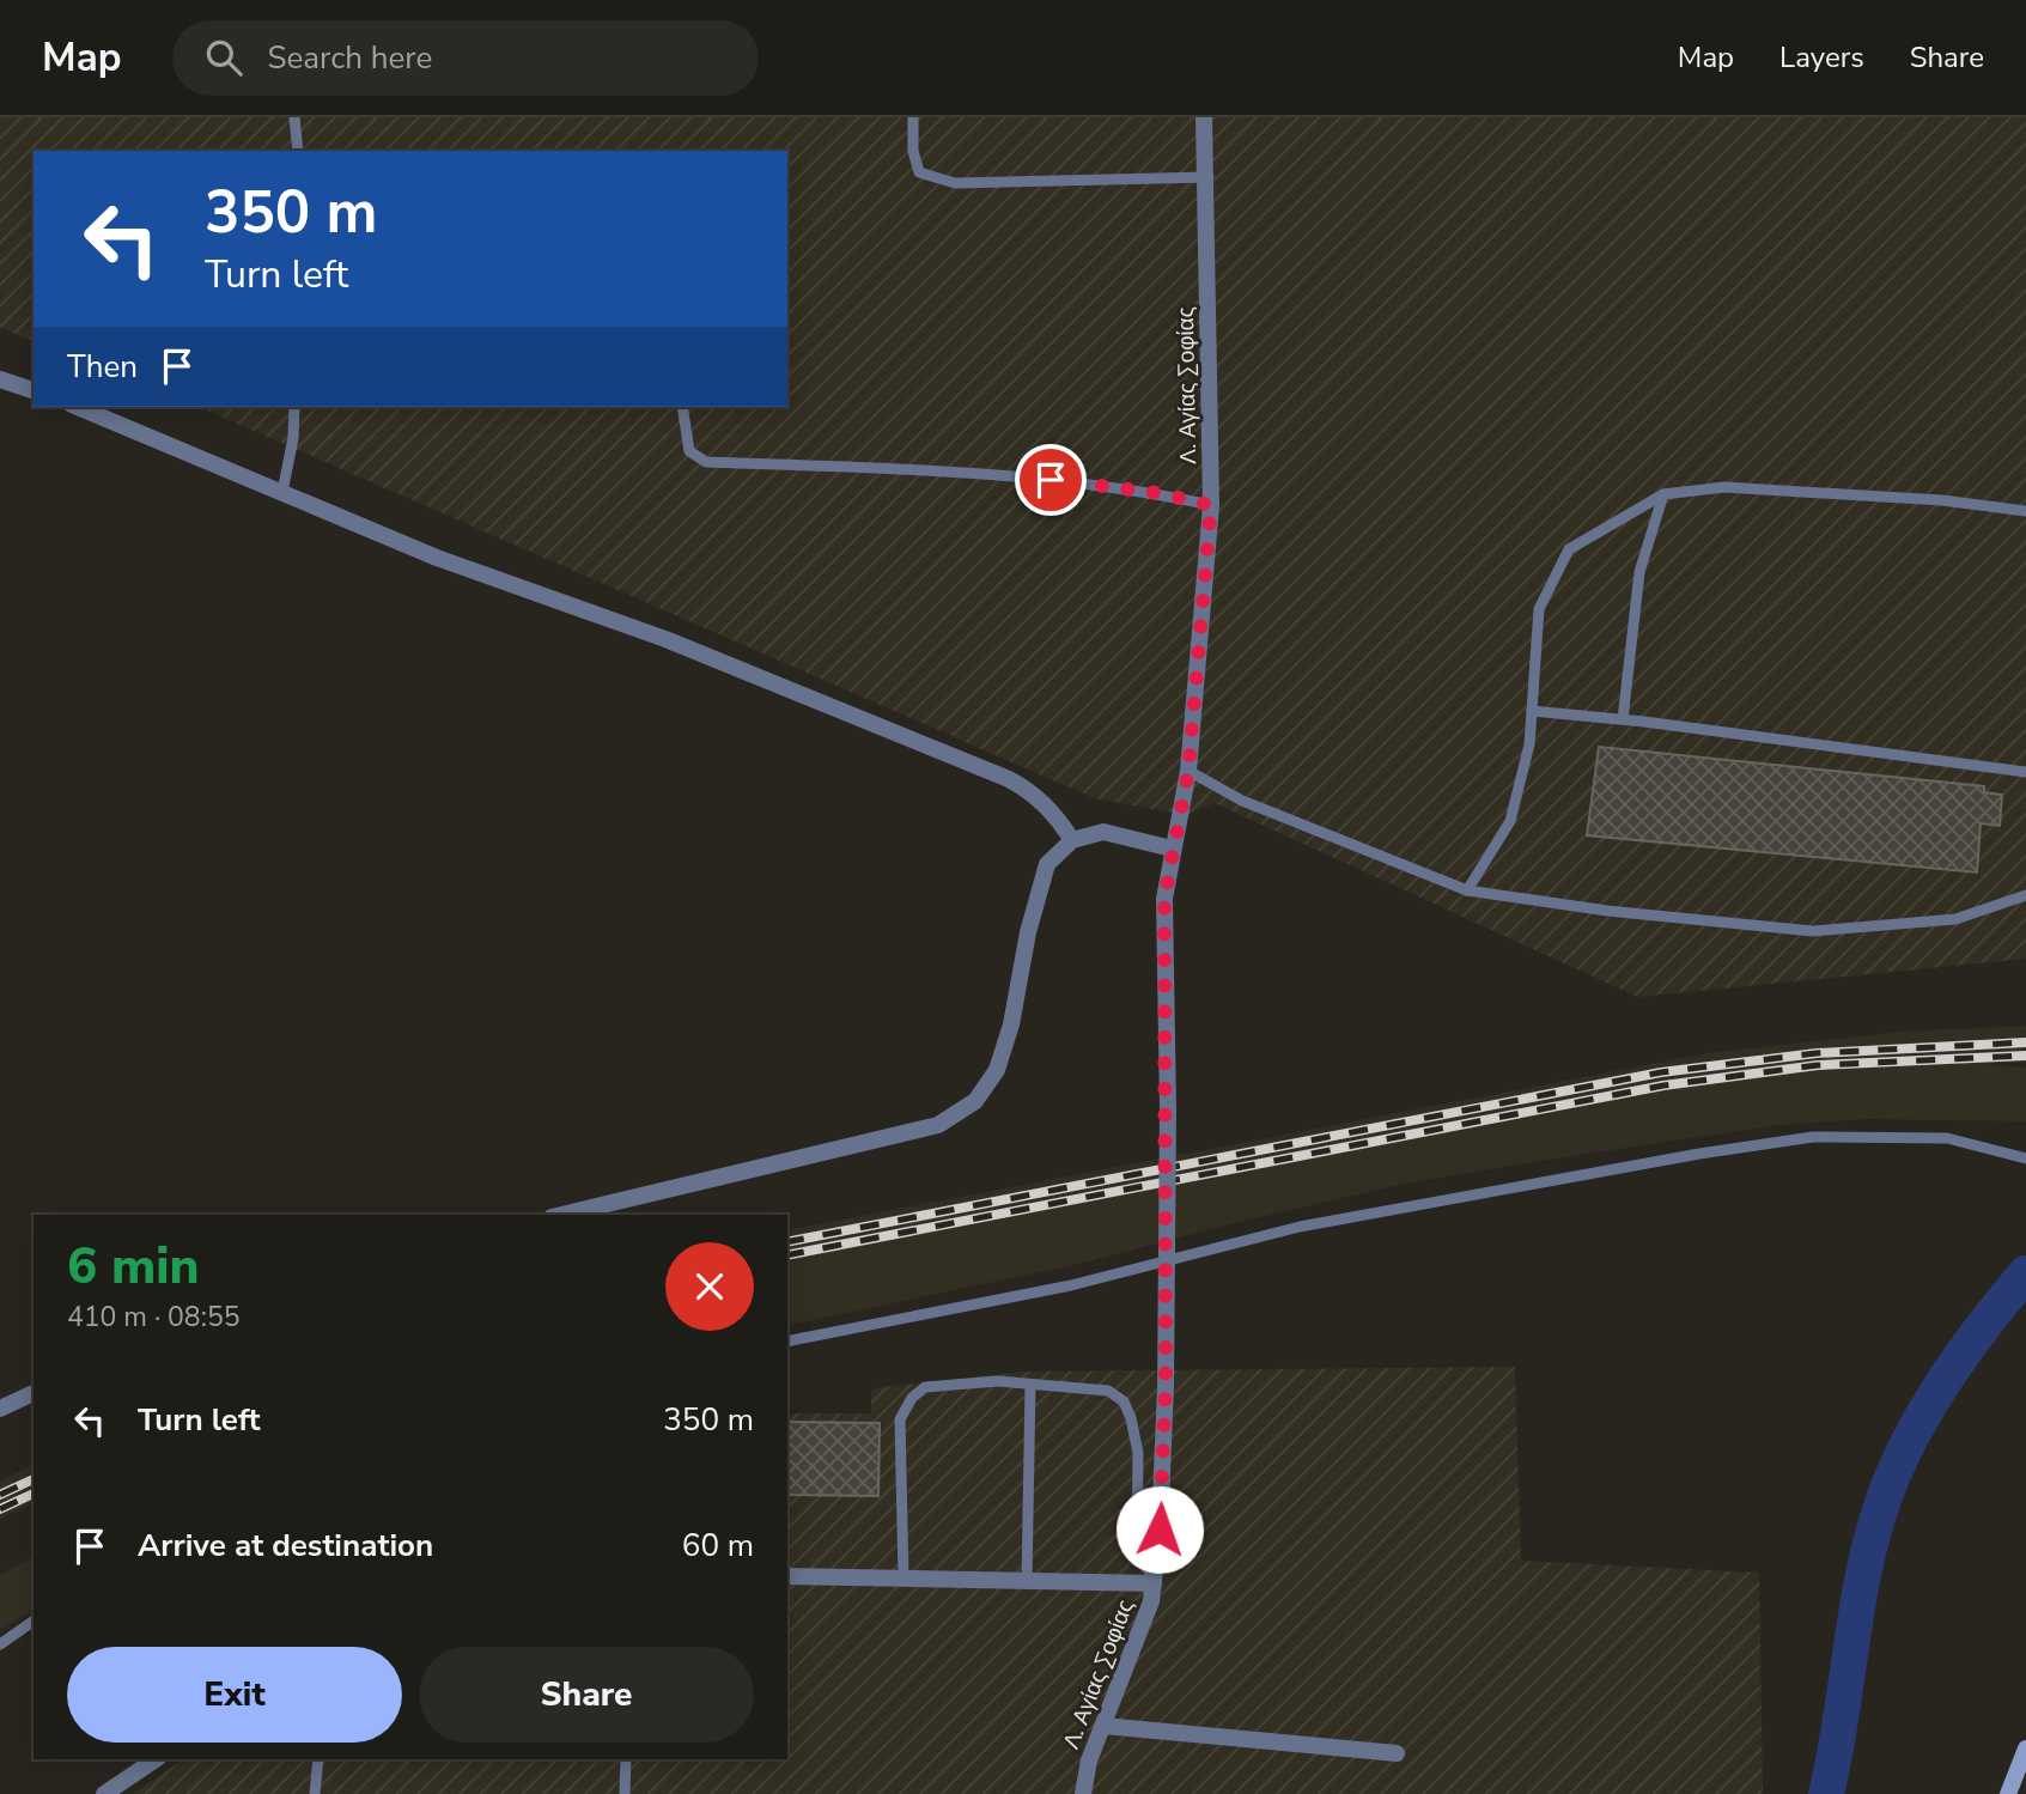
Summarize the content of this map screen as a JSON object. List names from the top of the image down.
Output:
{
  "streets": {
    "street": ["Λ. Αγίας Σοφίας"]
  },
  "page": {
    "header": "Map",
    "search": "Search here",
    "nav": ["Map", "Layers", "Share"],
    "turn": ["350 m", "Turn left"],
    "then": "Then",
    "heading": ["6 min", "410 m · 08:55"],
    "list": [
      {
        "name": "Turn left",
        "value": "350 m"
      },
      {
        "name": "Arrive at destination",
        "value": "60 m"
      }
    ],
    "buttons": ["Exit", "Share"]
  }
}
